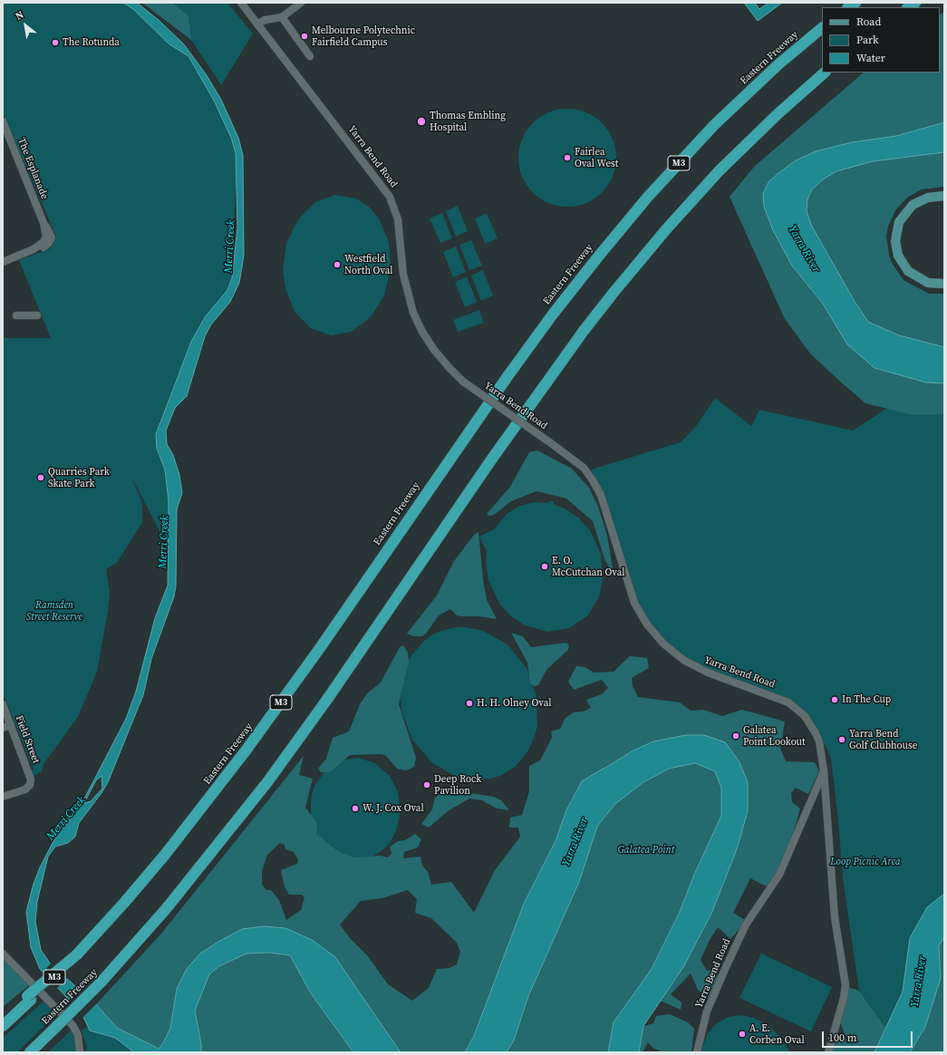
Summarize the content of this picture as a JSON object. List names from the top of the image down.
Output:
{
  "streets": {
    "highway": ["Eastern Freeway", "M3"],
    "street": ["Yarra Bend Road", "The Esplanade", "Field Street"]
  },
  "water": ["Merri Creek", "Yarra River"],
  "parks": ["Ramsden Street Reserve", "Galatea Point", "Loop Picnic Area"],
  "places": [
    "Melbourne Polytechnic Fairfield Campus",
    "The Rotunda",
    "Thomas Embling Hospital",
    "Fairlea Oval West",
    "Westfield North Oval",
    "Quarries Park Skate Park",
    "E. O. McCutchan Oval",
    "In The Cup",
    "H. H. Olney Oval",
    "Galatea Point Lookout",
    "Yarra Bend Golf Clubhouse",
    "Deep Rock Pavilion",
    "W. J. Cox Oval",
    "A. E. Corben Oval"
  ],
  "legend": ["Road", "Park", "Water"],
  "scale_bar": "100 m",
  "north": "top left"
}
